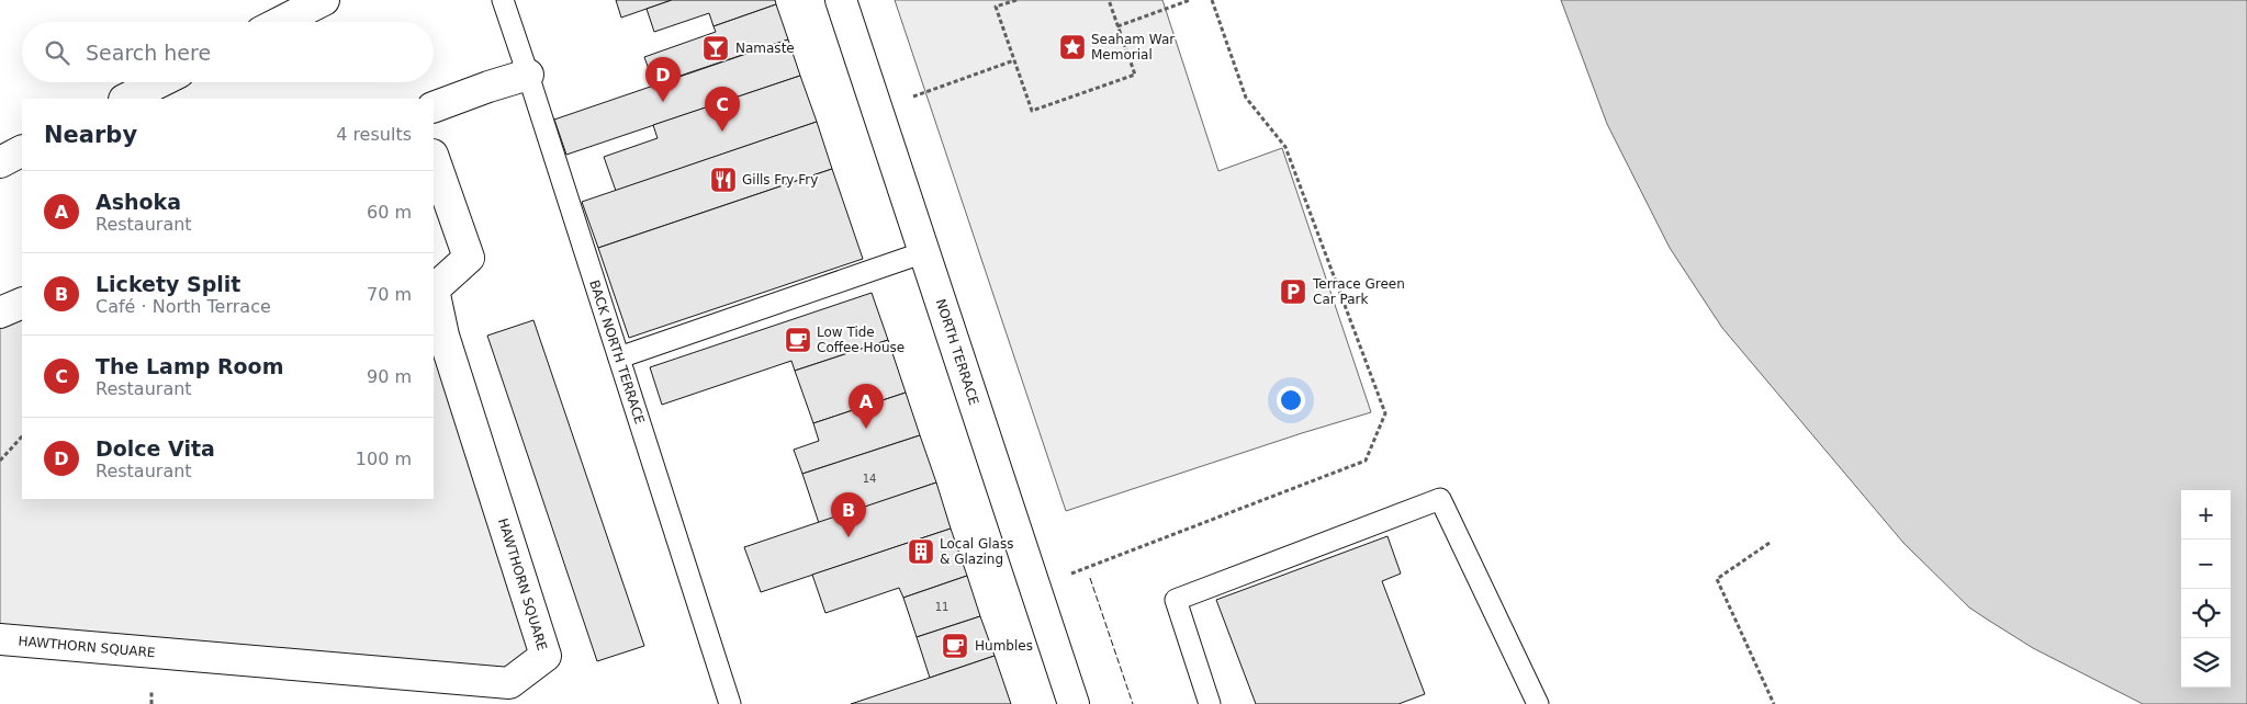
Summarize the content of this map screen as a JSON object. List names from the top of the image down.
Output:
{
  "streets": {
    "street": ["NORTH TERRACE", "HAWTHORN SQUARE"],
    "lane": ["BACK NORTH TERRACE"]
  },
  "places": {
    "place": ["Seaham War Memorial"],
    "bar": ["Namaste"],
    "restaurant": ["Gills Fry Fry"],
    "parking": ["Terrace Green Car Park"],
    "cafe": ["Low Tide Coffee House", "Humbles"],
    "building": ["Local Glass & Glazing"]
  },
  "house_numbers": ["14", "11"],
  "page": {
    "search": "Search here",
    "pins": [
      "D",
      "C",
      "A",
      "B"
    ],
    "heading": ["Nearby", "4 results"],
    "list": [
      {
        "mark": "A",
        "name": "Ashoka",
        "note": "Restaurant",
        "value": "60 m"
      },
      {
        "mark": "B",
        "name": "Lickety Split",
        "note": "Café · North Terrace",
        "value": "70 m"
      },
      {
        "mark": "C",
        "name": "The Lamp Room",
        "note": "Restaurant",
        "value": "90 m"
      },
      {
        "mark": "D",
        "name": "Dolce Vita",
        "note": "Restaurant",
        "value": "100 m"
      }
    ],
    "map_buttons": ["+", "−"]
  }
}
